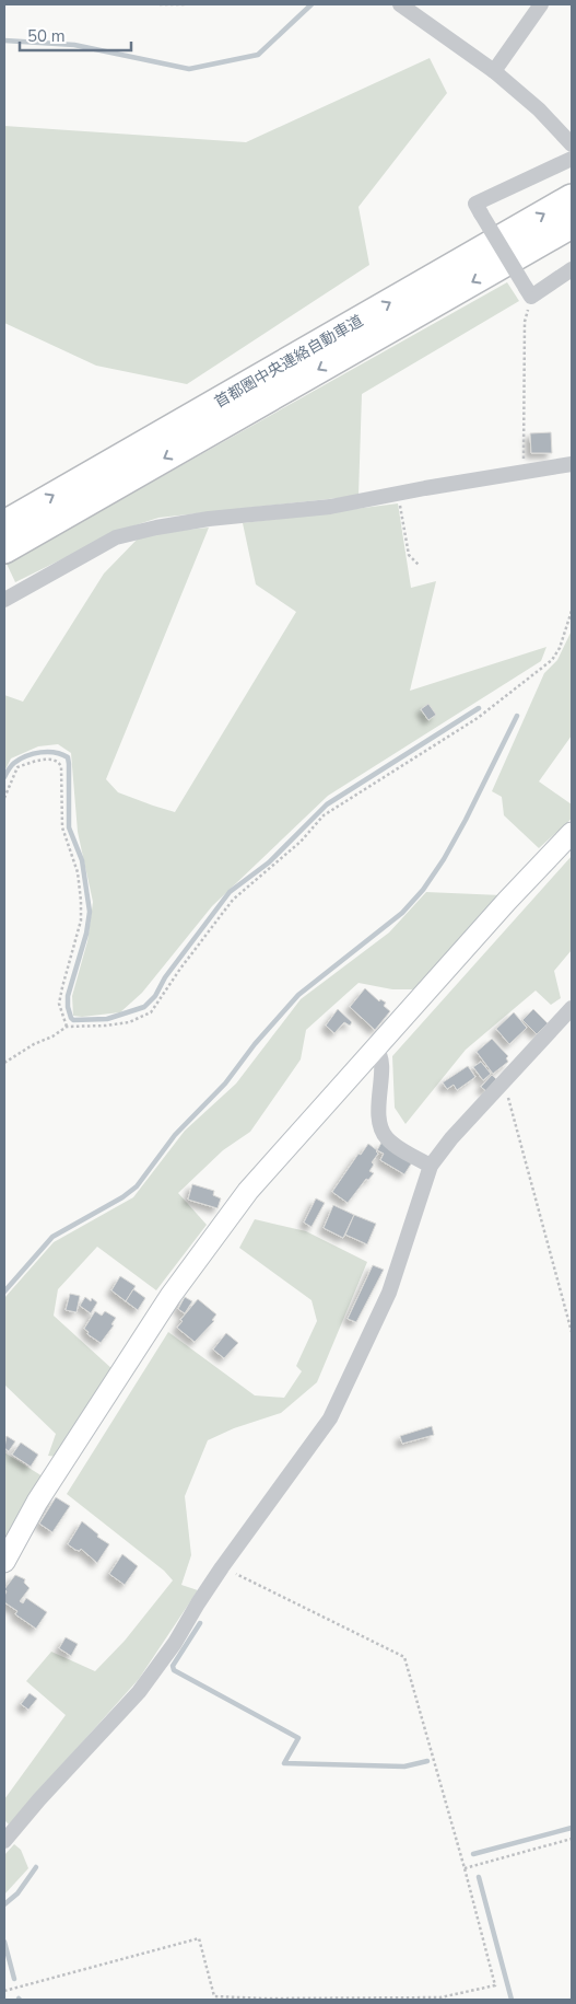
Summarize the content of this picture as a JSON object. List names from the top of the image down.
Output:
{
  "streets": {
    "highway": ["首都圏中央連絡自動車道"]
  },
  "scale_bar": "50 m"
}
